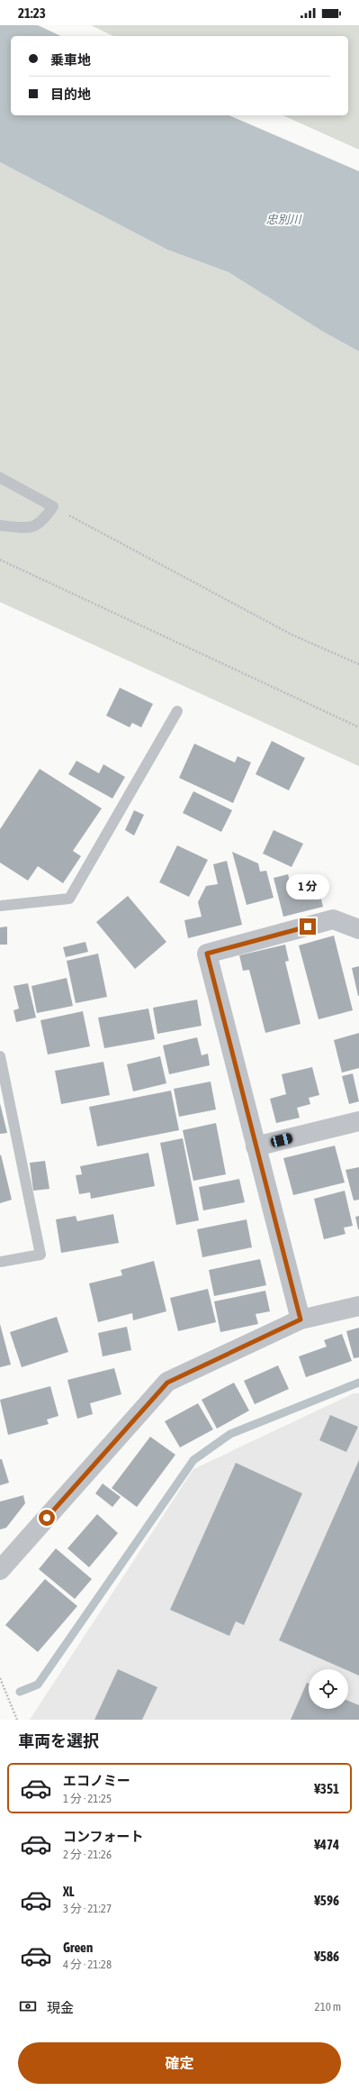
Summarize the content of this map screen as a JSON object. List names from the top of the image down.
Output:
{
  "water": ["忠別川"],
  "page": {
    "status": "21:23",
    "banner": ["乗車地", "目的地"],
    "bubble": "1 分",
    "heading": "車両を選択",
    "list": [
      {
        "name": "エコノミー",
        "note": "1 分 · 21:25",
        "value": "¥351"
      },
      {
        "name": "コンフォート",
        "note": "2 分 · 21:26",
        "value": "¥474"
      },
      {
        "name": "XL",
        "note": "3 分 · 21:27",
        "value": "¥596"
      },
      {
        "name": "Green",
        "note": "4 分 · 21:28",
        "value": "¥586"
      }
    ],
    "pay": ["現金", "210 m"],
    "buttons": "確定"
  }
}
